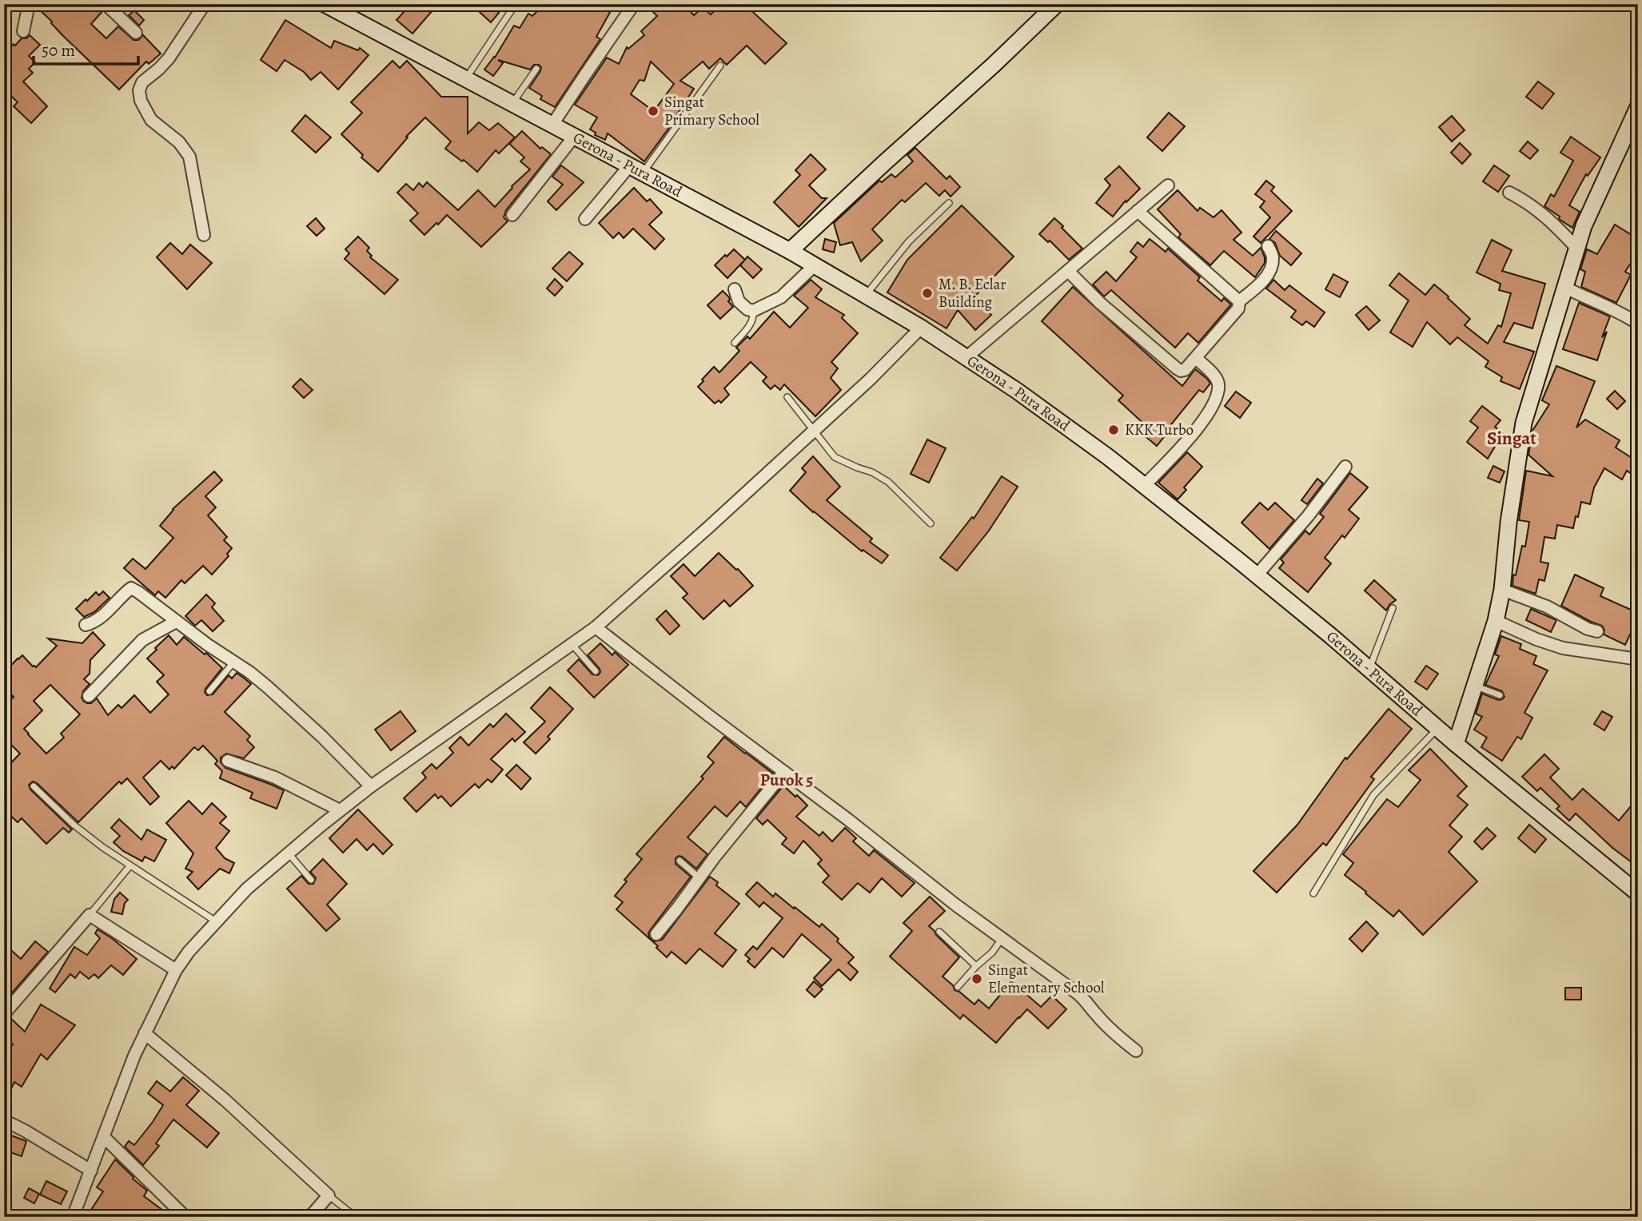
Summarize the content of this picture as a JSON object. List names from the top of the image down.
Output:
{
  "streets": {
    "main road": ["Gerona - Pura Road"]
  },
  "districts": ["Singat", "Purok 5"],
  "places": [
    "Singat Primary School",
    "M. B. Eclar Building",
    "KKK Turbo",
    "Singat Elementary School"
  ],
  "scale_bar": "50 m"
}
